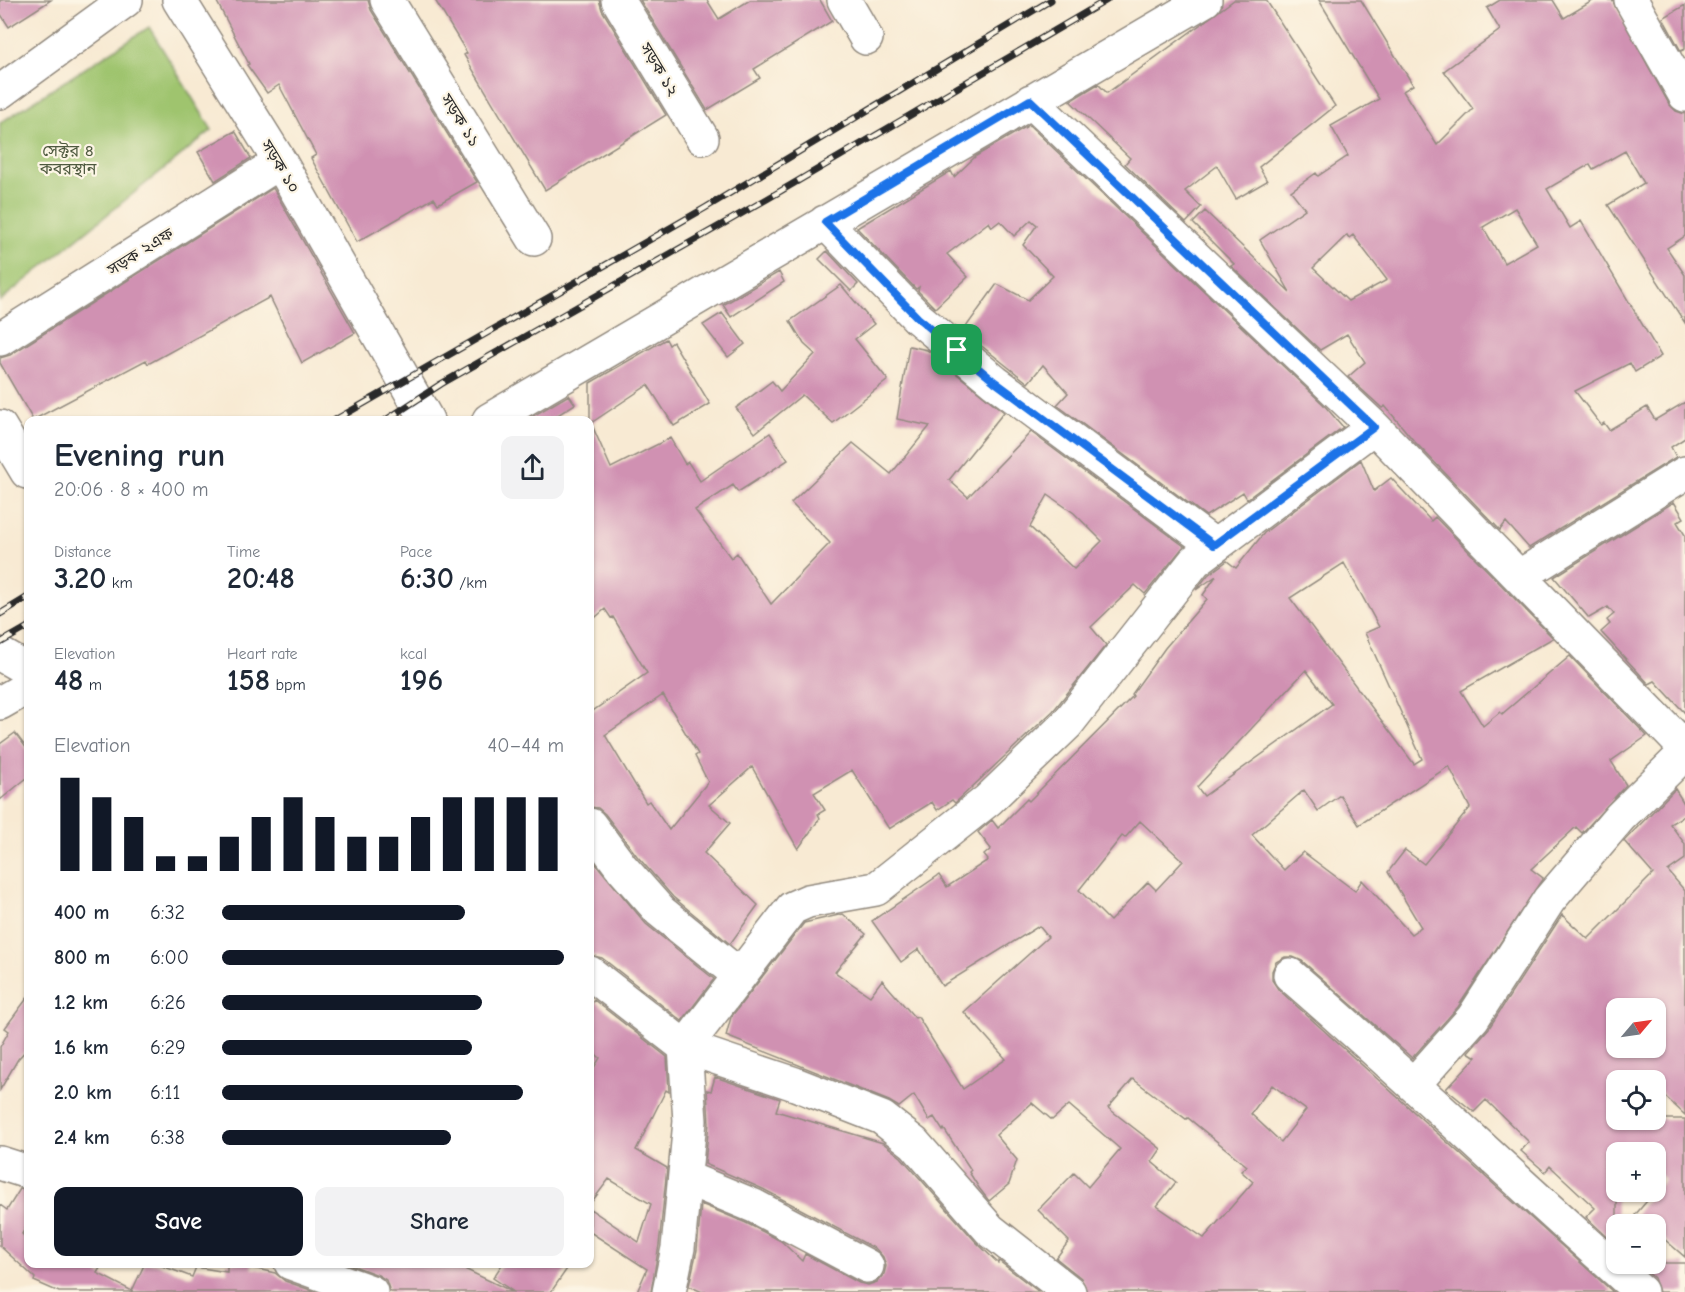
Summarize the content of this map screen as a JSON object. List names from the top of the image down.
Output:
{
  "streets": {
    "street": [
      "সড়ক ১২",
      "সড়ক ১১",
      "সড়ক ১০",
      "সড়ক ২এফ"
    ]
  },
  "crossings": [
    ["সড়ক ১০", "সড়ক ২এফ"]
  ],
  "parks": ["সেক্টর ৪ কবরস্থান"],
  "north": "top right",
  "page": {
    "heading": ["Evening run", "20:06 · 8 × 400 m"],
    "stats": [
      ["Distance", "3.20 km"],
      ["Time", "20:48"],
      ["Pace", "6:30 /km"],
      ["Elevation", "48 m"],
      ["Heart rate", "158 bpm"],
      ["kcal", "196"]
    ],
    "chart": ["Elevation", "40–44 m"],
    "list": [
      {
        "name": "400 m",
        "note": "6:32"
      },
      {
        "name": "800 m",
        "note": "6:00"
      },
      {
        "name": "1.2 km",
        "note": "6:26"
      },
      {
        "name": "1.6 km",
        "note": "6:29"
      },
      {
        "name": "2.0 km",
        "note": "6:11"
      },
      {
        "name": "2.4 km",
        "note": "6:38"
      }
    ],
    "map_buttons": ["+", "−"],
    "buttons": ["Save", "Share"]
  }
}
